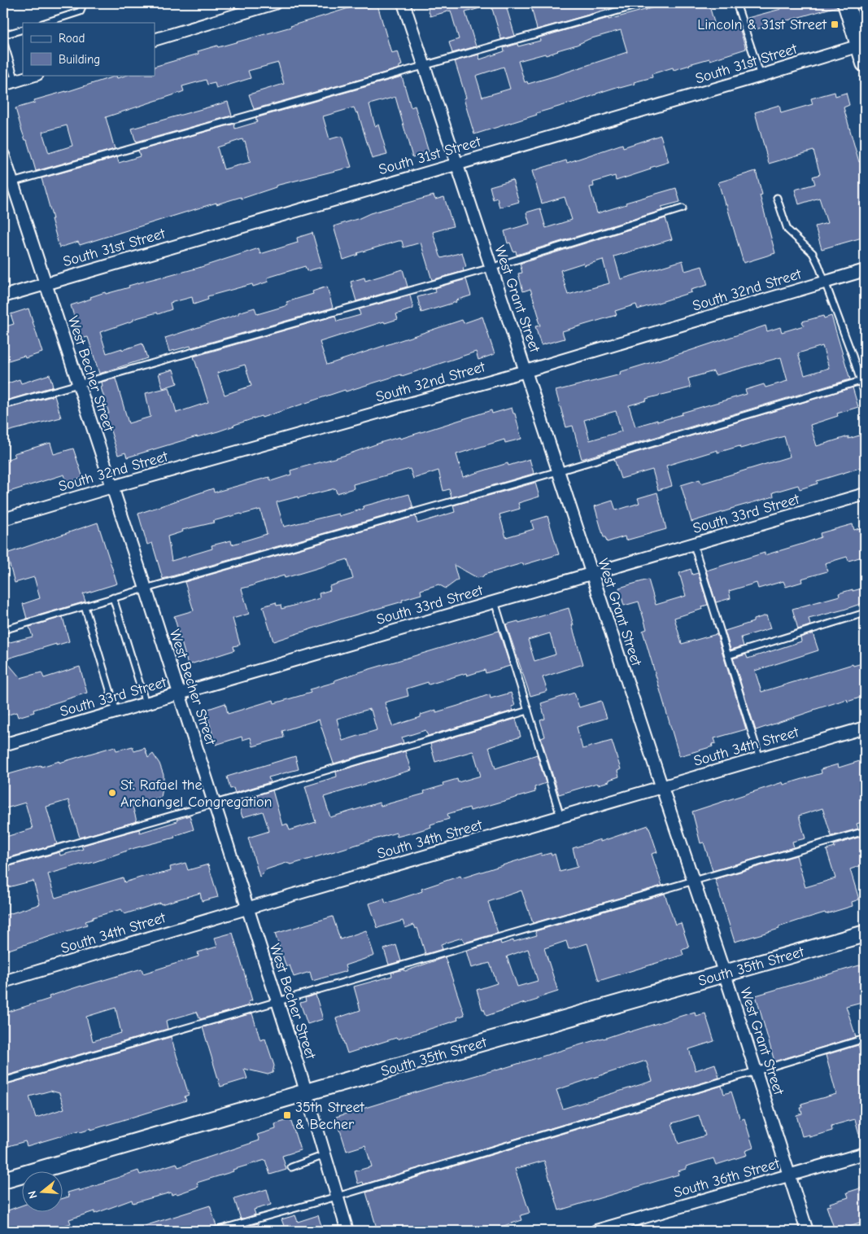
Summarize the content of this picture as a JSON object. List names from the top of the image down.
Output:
{
  "streets": {
    "main road": ["South 35th Street"],
    "street": [
      "South 31st Street",
      "South 32nd Street",
      "West Grant Street",
      "West Becher Street",
      "South 33rd Street",
      "South 34th Street",
      "South 36th Street"
    ]
  },
  "crossings": [
    ["South 31st Street", "West Grant Street"],
    ["South 31st Street", "West Becher Street"],
    ["South 32nd Street", "West Grant Street"],
    ["South 32nd Street", "West Becher Street"],
    ["West Grant Street", "South 33rd Street"],
    ["West Grant Street", "South 34th Street"],
    ["West Grant Street", "South 35th Street"],
    ["West Grant Street", "South 36th Street"],
    ["West Becher Street", "South 33rd Street"],
    ["West Becher Street", "South 34th Street"],
    ["West Becher Street", "South 35th Street"]
  ],
  "places": {
    "transit": ["Lincoln & 31st Street", "35th Street & Becher"],
    "other": ["St. Rafael the Archangel Congregation"]
  },
  "legend": ["Road", "Building"],
  "north": "left"
}
